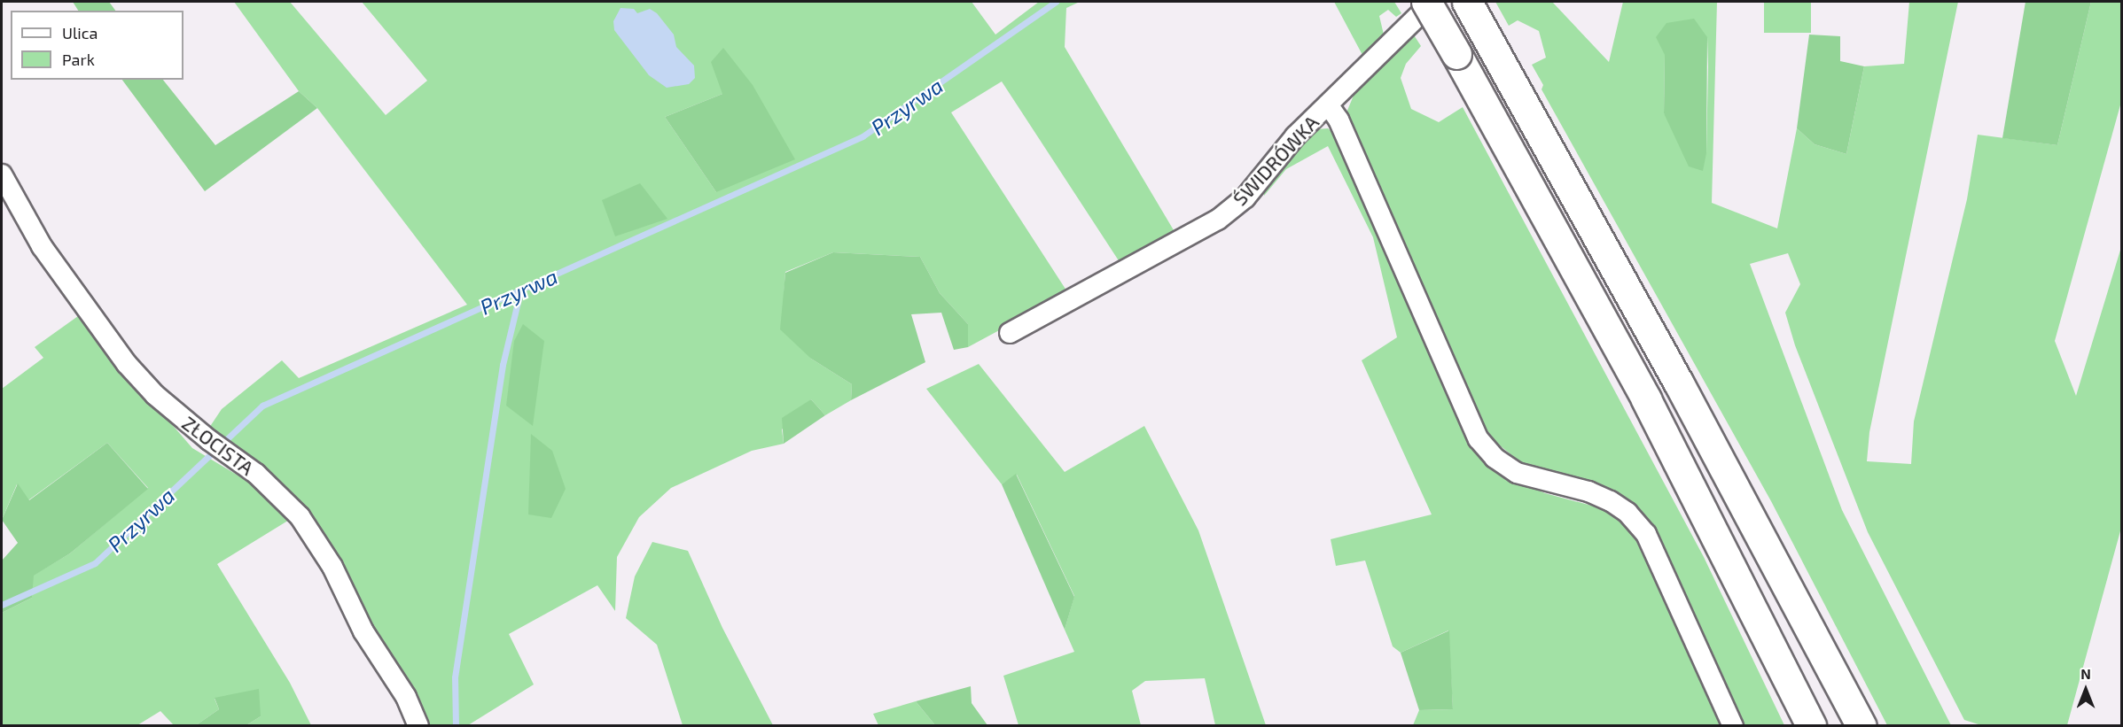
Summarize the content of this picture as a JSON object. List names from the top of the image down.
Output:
{
  "streets": {
    "street": ["ŚWIDRÓWKA", "ZŁOCISTA"]
  },
  "water": ["Przyrwa"],
  "legend": ["Ulica", "Park"],
  "north": "top"
}
